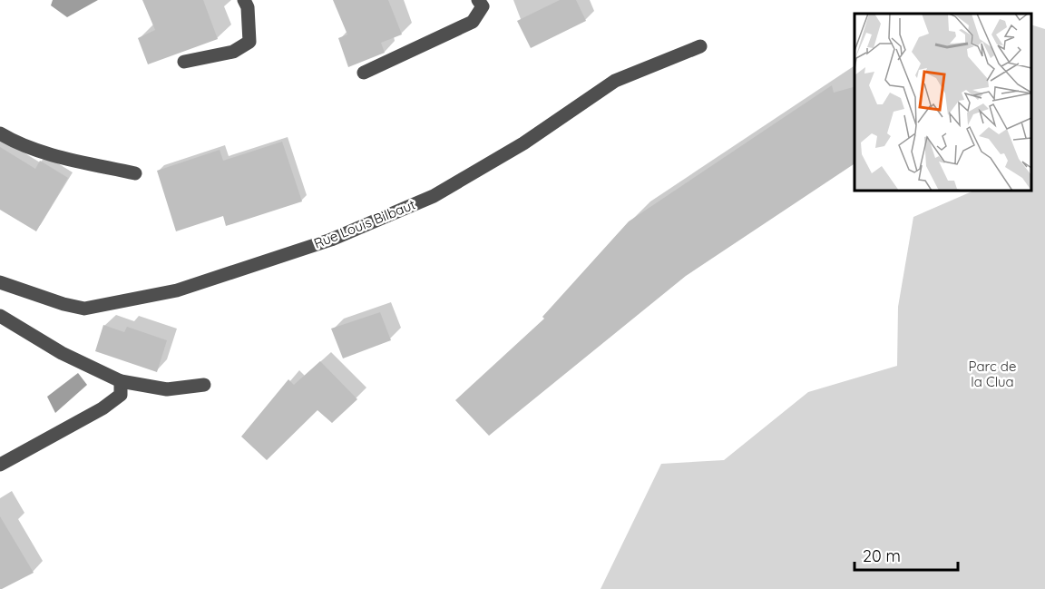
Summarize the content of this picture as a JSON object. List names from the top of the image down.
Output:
{
  "streets": {
    "street": ["Rue Louis Bilbaut"]
  },
  "parks": ["Parc de la Clua"],
  "scale_bar": "20 m"
}
